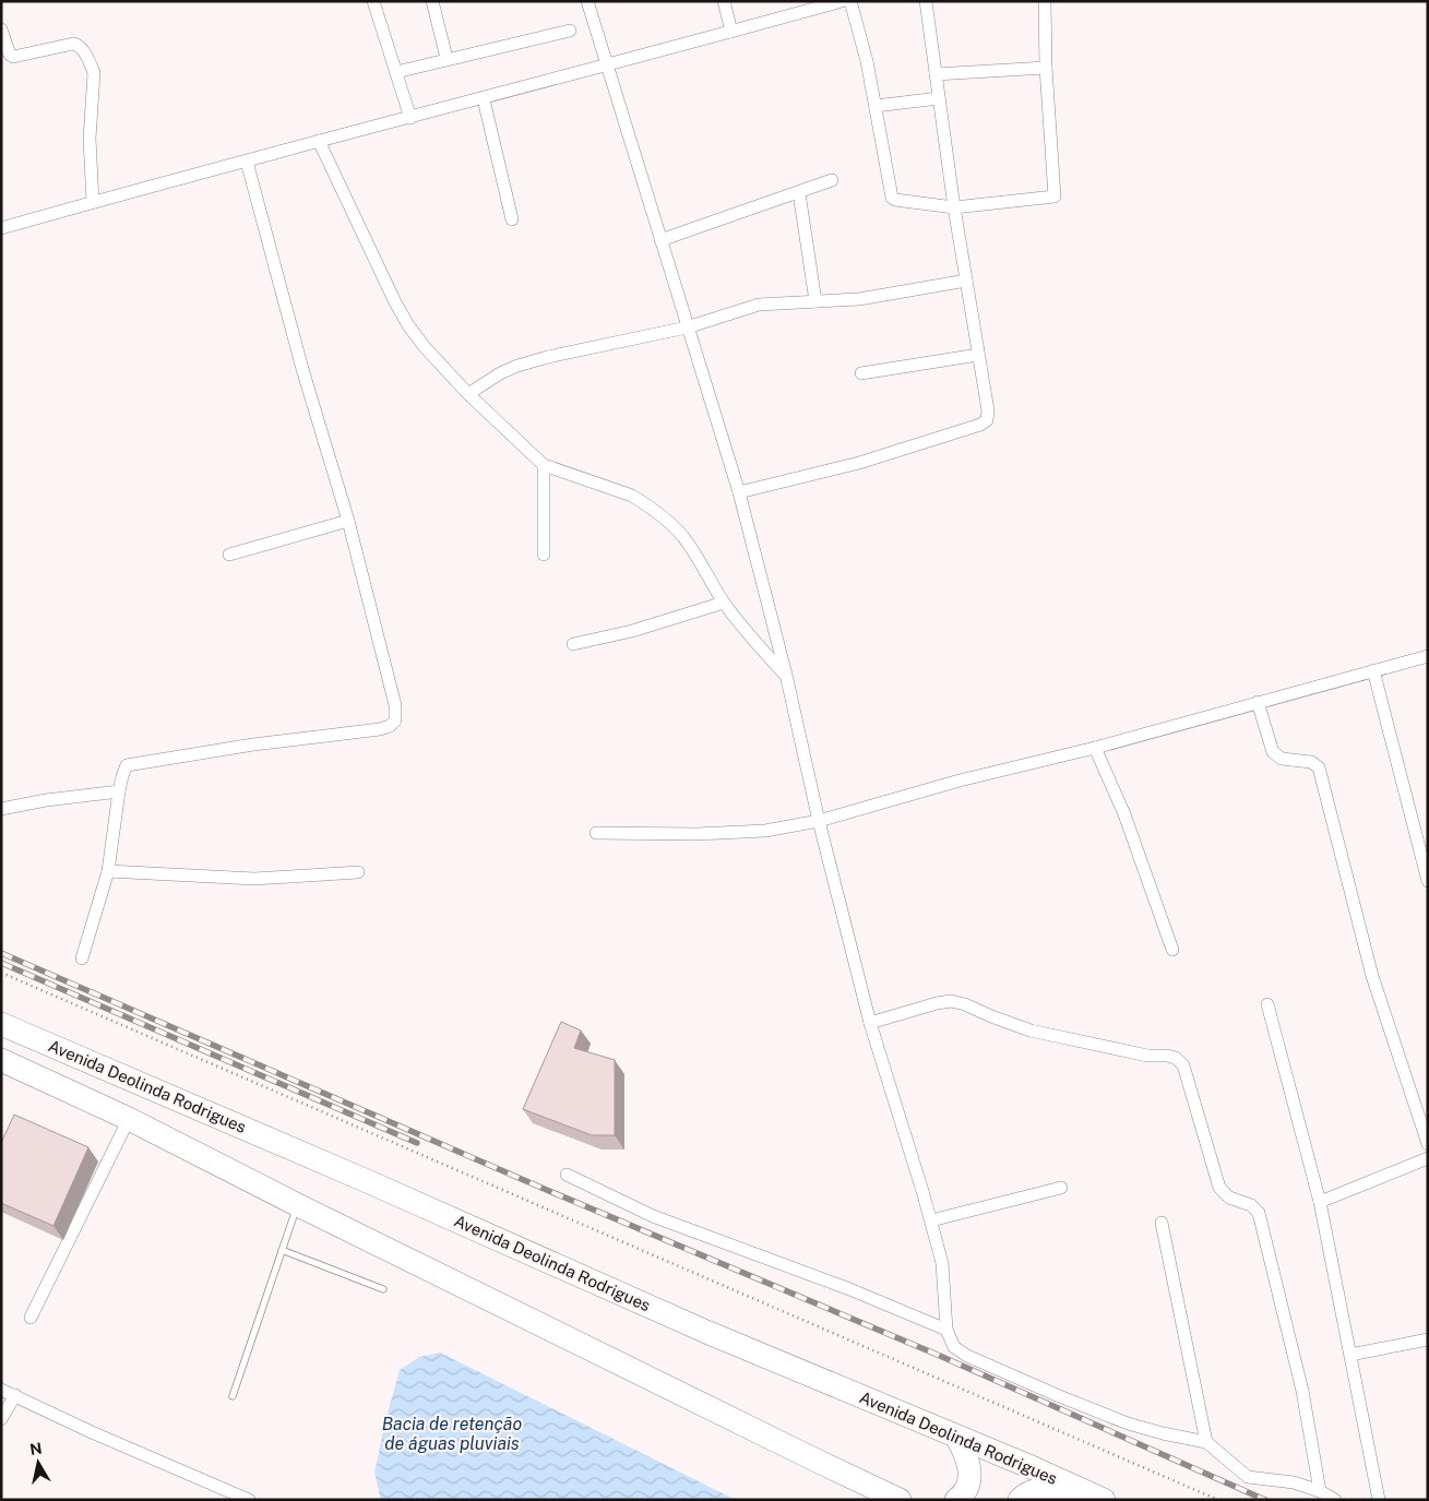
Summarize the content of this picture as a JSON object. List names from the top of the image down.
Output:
{
  "streets": {
    "highway": ["Avenida Deolinda Rodrigues"]
  },
  "water": ["Bacia de retenção de águas pluviais"],
  "north": "top"
}
